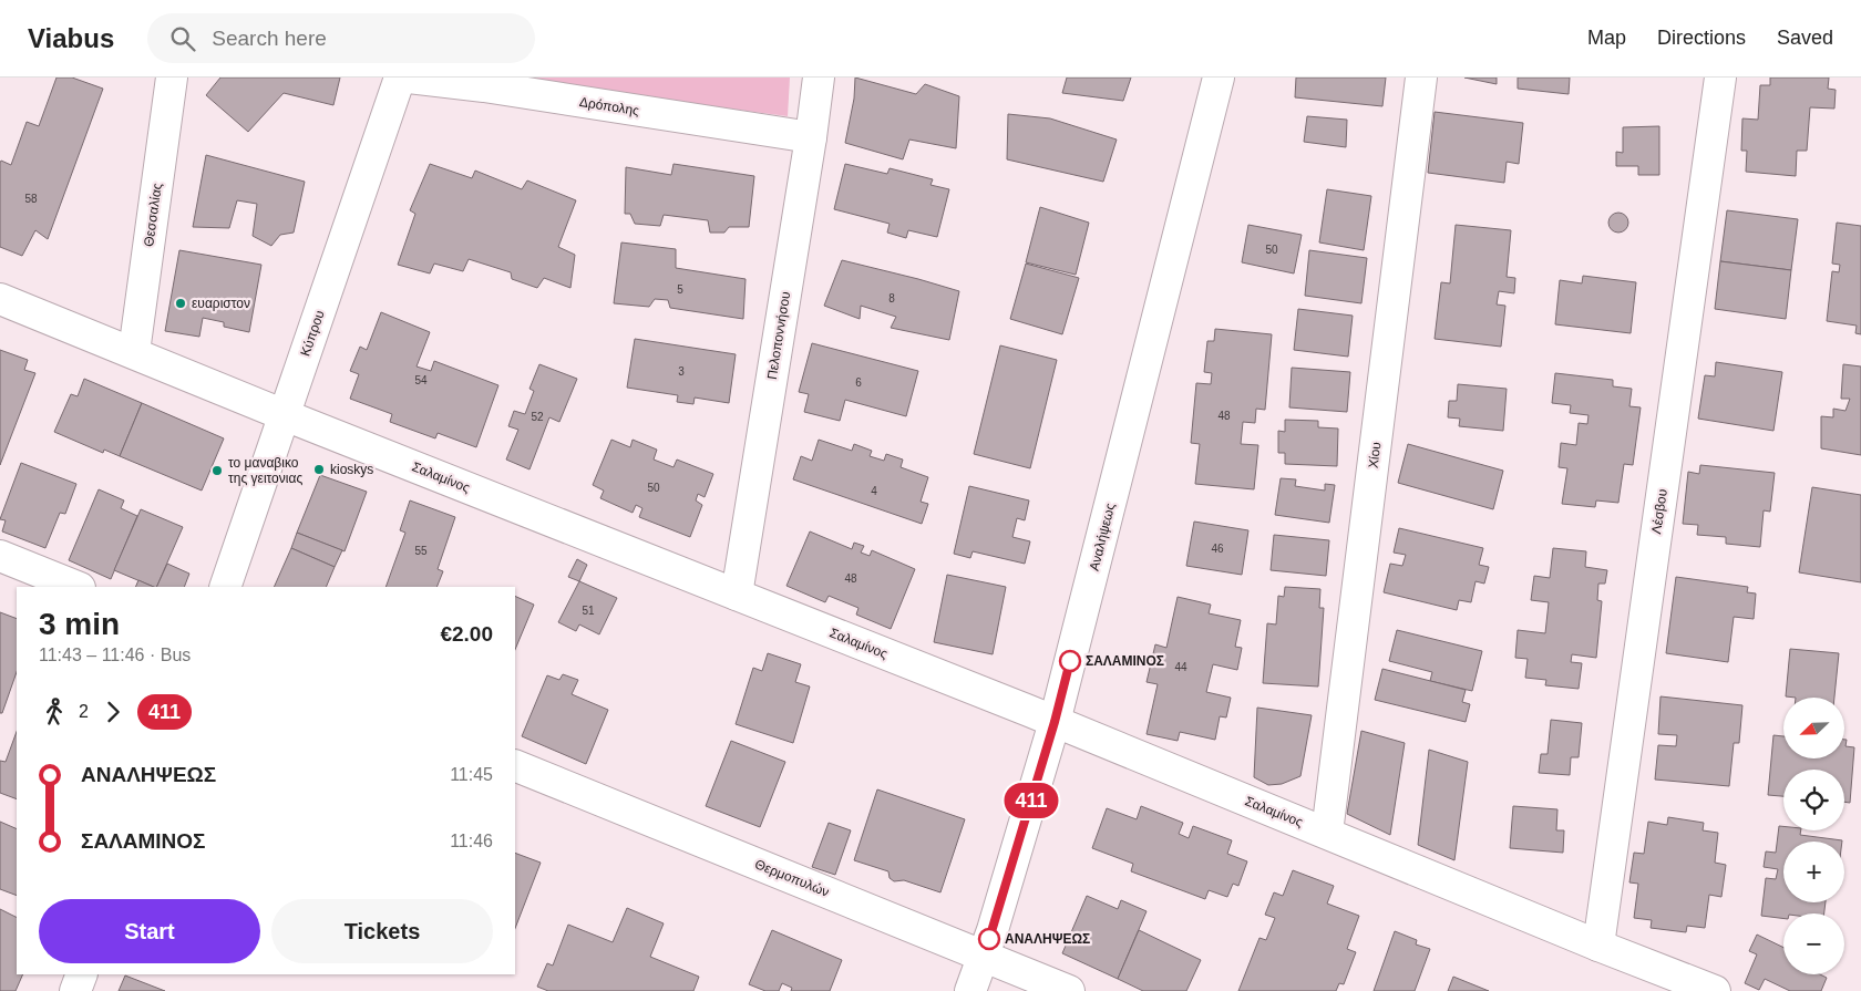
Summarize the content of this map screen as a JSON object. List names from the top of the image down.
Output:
{
  "streets": {
    "street": [
      "Δρόπολης",
      "Θεσσαλίας",
      "Κύπρου",
      "Πελοποννήσου",
      "Χίου",
      "Σαλαμίνος",
      "Λέσβου",
      "Αναλήψεως",
      "Θερμοπυλών"
    ]
  },
  "crossings": [
    ["Δρόπολης", "Πελοποννήσου"],
    ["Θεσσαλίας", "Σαλαμίνος"],
    ["Κύπρου", "Σαλαμίνος"],
    ["Πελοποννήσου", "Σαλαμίνος"],
    ["Χίου", "Σαλαμίνος"],
    ["Σαλαμίνος", "Λέσβου"],
    ["Σαλαμίνος", "Αναλήψεως"],
    ["Αναλήψεως", "Θερμοπυλών"]
  ],
  "places": [
    "ευαριστον",
    "kioskys",
    "το μαναβικο της γειτονιας",
    "ΣΑΛΑΜΙΝΟΣ",
    "ΑΝΑΛΗΨΕΩΣ"
  ],
  "lines": ["bus line 411"],
  "house_numbers": [
    "58",
    "50",
    "5",
    "8",
    "3",
    "54",
    "6",
    "48",
    "52",
    "50",
    "4",
    "46",
    "55",
    "48",
    "51",
    "44"
  ],
  "north": "bottom left",
  "page": {
    "header": "Viabus",
    "search": "Search here",
    "nav": ["Map", "Directions", "Saved"],
    "on_map": "411",
    "heading": ["3 min", "11:43 – 11:46 · Bus", "€2.00"],
    "legs": ["2", "411"],
    "map_buttons": ["+", "−"],
    "list": [
      {
        "name": "ΑΝΑΛΗΨΕΩΣ",
        "value": "11:45"
      },
      {
        "name": "ΣΑΛΑΜΙΝΟΣ",
        "value": "11:46"
      }
    ],
    "buttons": ["Start", "Tickets"]
  }
}
